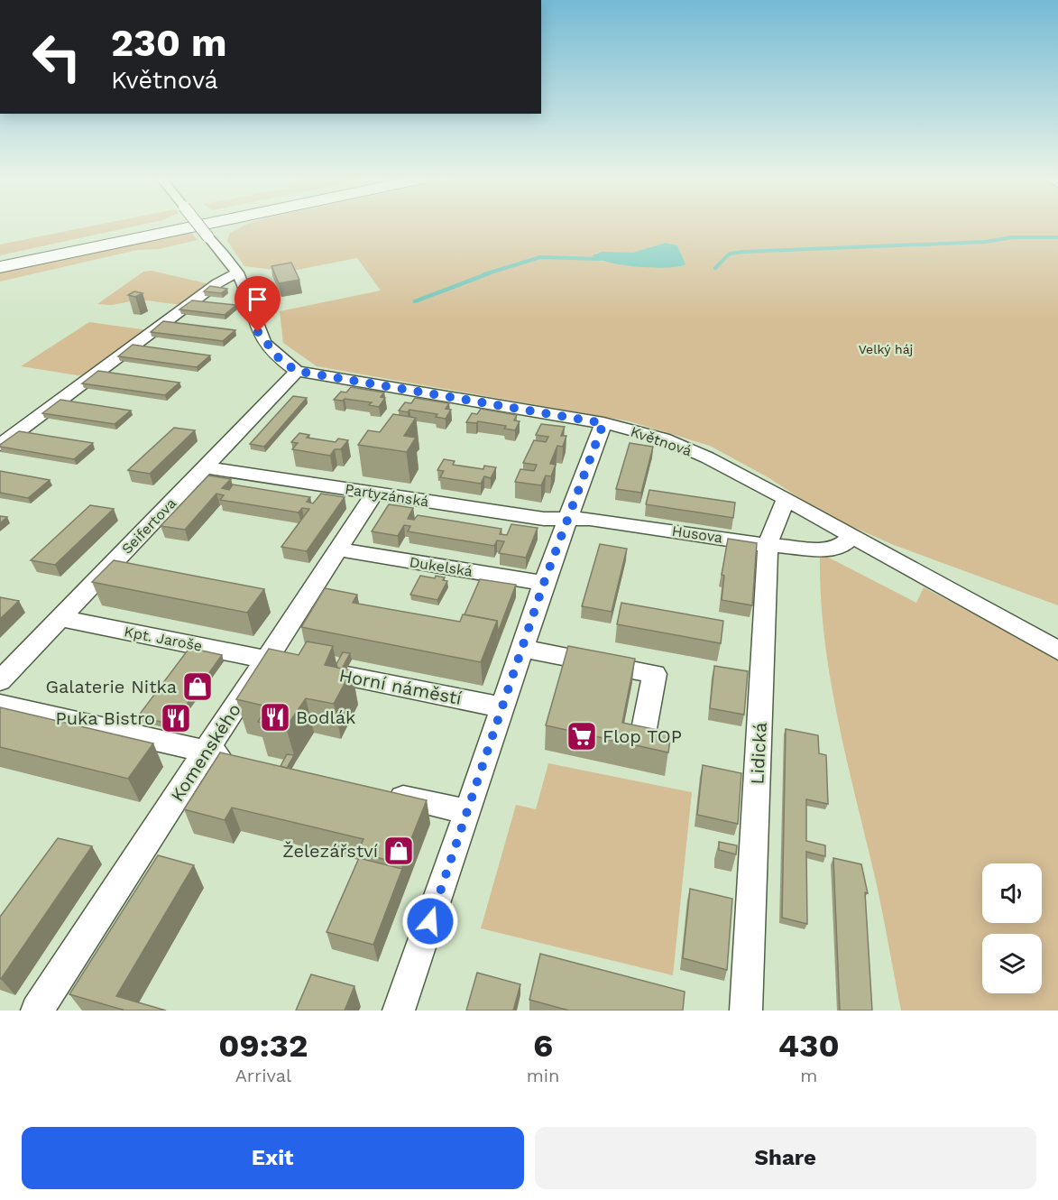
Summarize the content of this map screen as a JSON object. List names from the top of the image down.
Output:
{
  "streets": {
    "street": [
      "Květnová",
      "Partyzánská",
      "Seifertova",
      "Husova",
      "Dukelská",
      "Kpt. Jaroše",
      "Horní náměstí",
      "Komenského",
      "Lidická"
    ]
  },
  "crossings": [
    ["Květnová", "Seifertova"],
    ["Květnová", "Husova"],
    ["Květnová", "Lidická"],
    ["Partyzánská", "Seifertova"],
    ["Partyzánská", "Husova"],
    ["Partyzánská", "Komenského"],
    ["Seifertova", "Kpt. Jaroše"],
    ["Husova", "Lidická"],
    ["Dukelská", "Komenského"],
    ["Kpt. Jaroše", "Horní náměstí"],
    ["Kpt. Jaroše", "Komenského"],
    ["Horní náměstí", "Komenského"]
  ],
  "parks": ["Velký háj"],
  "places": {
    "shop": ["Galaterie Nitka", "Železářství"],
    "restaurant": ["Bodlák", "Puka Bistro"],
    "supermarket": ["Flop TOP"]
  },
  "page": {
    "turn": ["230 m", "Květnová"],
    "eta": [
      "09:32",
      "Arrival",
      "6",
      "min",
      "430",
      "m"
    ],
    "buttons": ["Exit", "Share"]
  }
}
